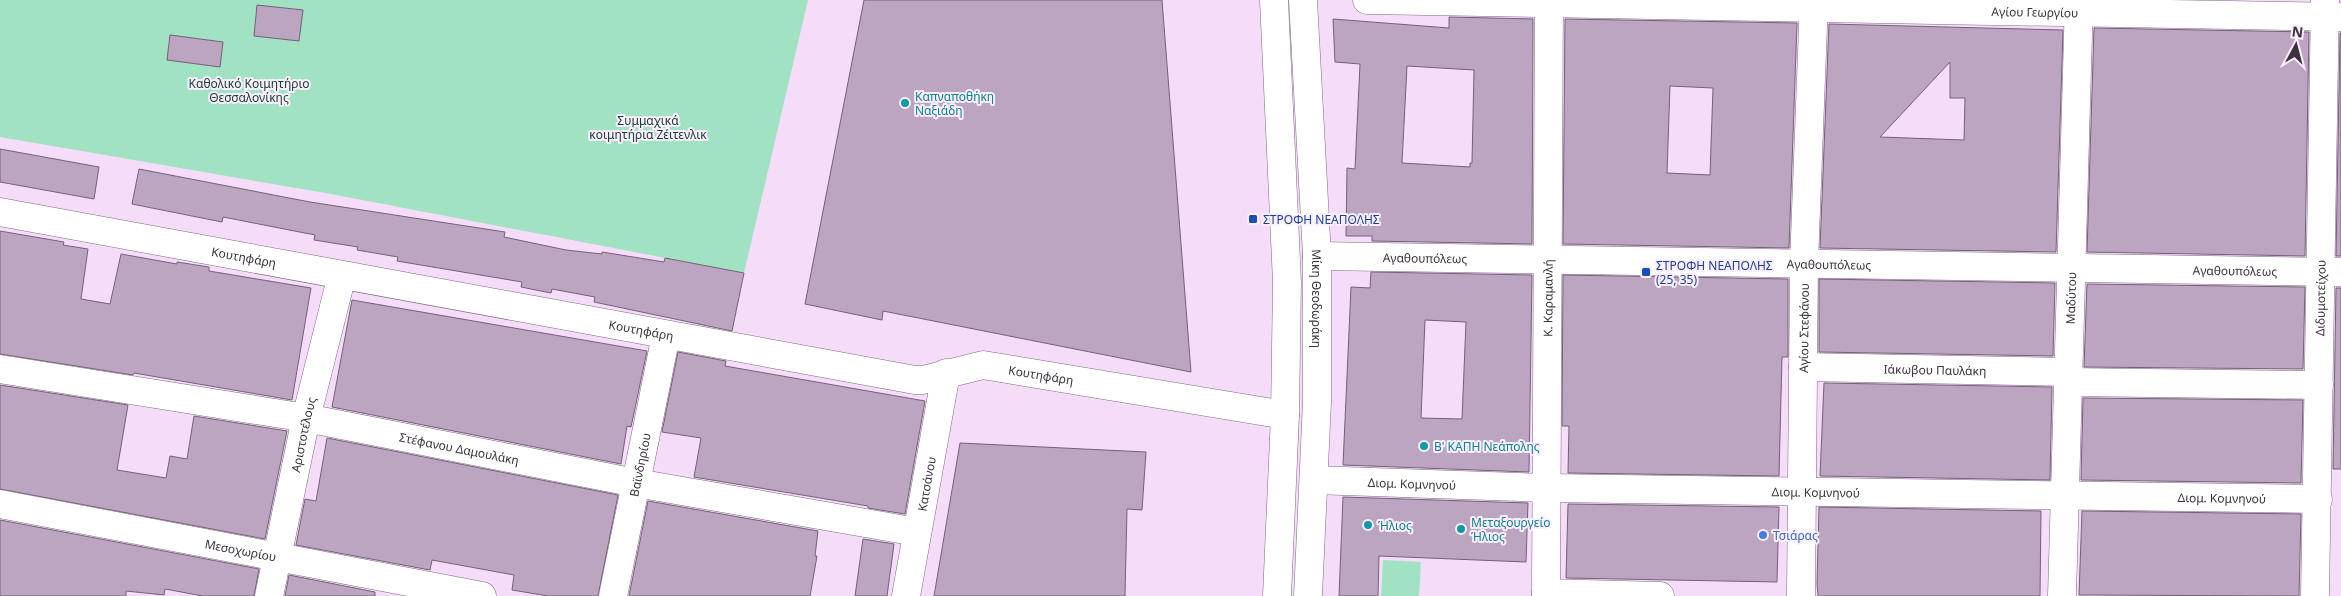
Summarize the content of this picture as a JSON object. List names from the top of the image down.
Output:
{
  "streets": {
    "main road": [
      "Αγίου Γεωργίου",
      "Κουτηφάρη",
      "Αγαθουπόλεως",
      "Μίκη Θεοδωράκη",
      "Κ. Καραμανλή",
      "Μαδύτου",
      "Διδυμοτείχου",
      "Αγίου Στεφάνου",
      "Ιάκωβου Παυλάκη",
      "Αριστοτέλους",
      "Στέφανου Δαμουλάκη",
      "Βαϊνδηρίου",
      "Κατσάνου",
      "Διομ. Κομνηνού",
      "Μεσοχωρίου"
    ]
  },
  "crossings": [
    ["Αγίου Γεωργίου", "Κ. Καραμανλή"],
    ["Αγίου Γεωργίου", "Μαδύτου"],
    ["Αγίου Γεωργίου", "Διδυμοτείχου"],
    ["Αγίου Γεωργίου", "Αγίου Στεφάνου"],
    ["Κουτηφάρη", "Αριστοτέλους"],
    ["Κουτηφάρη", "Βαϊνδηρίου"],
    ["Κουτηφάρη", "Κατσάνου"],
    ["Αγαθουπόλεως", "Μίκη Θεοδωράκη"],
    ["Αγαθουπόλεως", "Κ. Καραμανλή"],
    ["Αγαθουπόλεως", "Μαδύτου"],
    ["Αγαθουπόλεως", "Διδυμοτείχου"],
    ["Αγαθουπόλεως", "Αγίου Στεφάνου"],
    ["Μίκη Θεοδωράκη", "Διομ. Κομνηνού"],
    ["Κ. Καραμανλή", "Διομ. Κομνηνού"],
    ["Μαδύτου", "Ιάκωβου Παυλάκη"],
    ["Μαδύτου", "Διομ. Κομνηνού"],
    ["Διδυμοτείχου", "Ιάκωβου Παυλάκη"],
    ["Διδυμοτείχου", "Διομ. Κομνηνού"],
    ["Αγίου Στεφάνου", "Ιάκωβου Παυλάκη"],
    ["Αγίου Στεφάνου", "Διομ. Κομνηνού"],
    ["Αριστοτέλους", "Στέφανου Δαμουλάκη"],
    ["Αριστοτέλους", "Μεσοχωρίου"],
    ["Στέφανου Δαμουλάκη", "Βαϊνδηρίου"],
    ["Στέφανου Δαμουλάκη", "Κατσάνου"]
  ],
  "parks": ["Καθολικό Κοιμητήριο Θεσσαλονίκης", "Συμμαχικά κοιμητήρια Ζέιτενλικ"],
  "places": {
    "other": [
      "Καπναποθήκη Ναξιάδη",
      "Β' ΚΑΠΗ Νεάπολης",
      "Ήλιος",
      "Μεταξουργείο Ήλιος",
      "Τσιάρας"
    ],
    "transit": ["ΣΤΡΟΦΗ ΝΕΑΠΟΛΗΣ", "ΣΤΡΟΦΗ ΝΕΑΠΟΛΗΣ (25, 35)"]
  },
  "north": "top"
}
